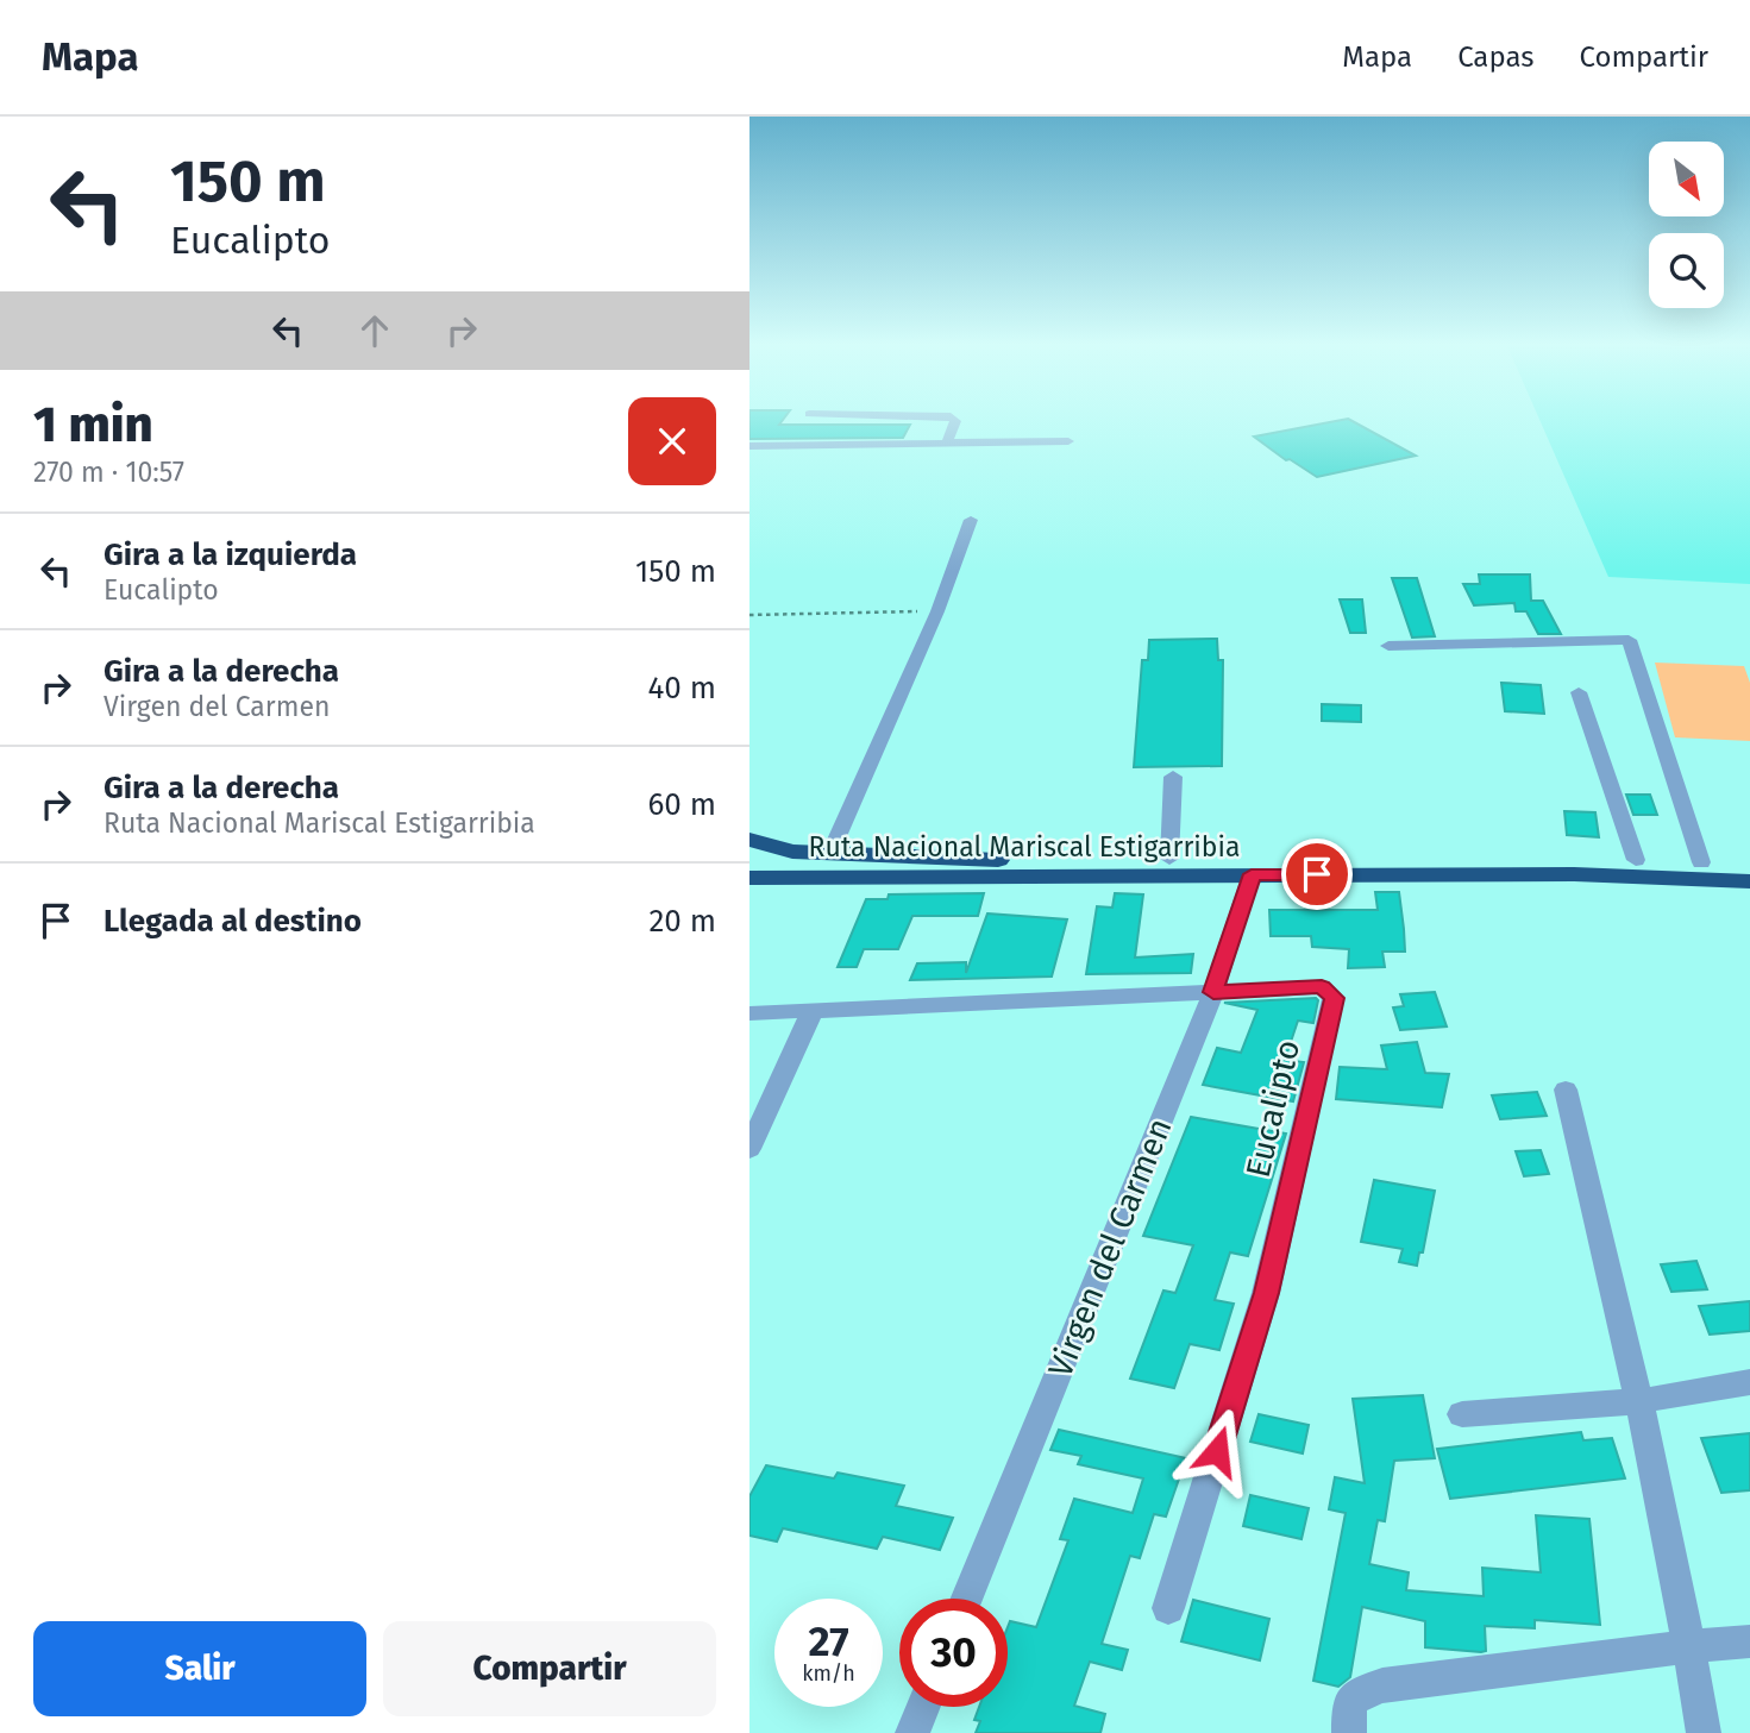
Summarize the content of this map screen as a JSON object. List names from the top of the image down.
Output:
{
  "streets": {
    "highway": ["Ruta Nacional Mariscal Estigarribia"],
    "street": ["Eucalipto", "Virgen del Carmen"]
  },
  "crossings": [
    ["Ruta Nacional Mariscal Estigarribia", "Virgen del Carmen"],
    ["Eucalipto", "Virgen del Carmen"]
  ],
  "north": "bottom right",
  "page": {
    "header": "Mapa",
    "nav": ["Mapa", "Capas", "Compartir"],
    "turn": ["150 m", "Eucalipto"],
    "heading": ["1 min", "270 m · 10:57"],
    "list": [
      {
        "name": "Gira a la izquierda",
        "note": "Eucalipto",
        "value": "150 m"
      },
      {
        "name": "Gira a la derecha",
        "note": "Virgen del Carmen",
        "value": "40 m"
      },
      {
        "name": "Gira a la derecha",
        "note": "Ruta Nacional Mariscal Estigarribia",
        "value": "60 m"
      },
      {
        "name": "Llegada al destino",
        "value": "20 m"
      }
    ],
    "speed": "27 km/h",
    "limit": "30",
    "buttons": ["Salir", "Compartir"]
  }
}
